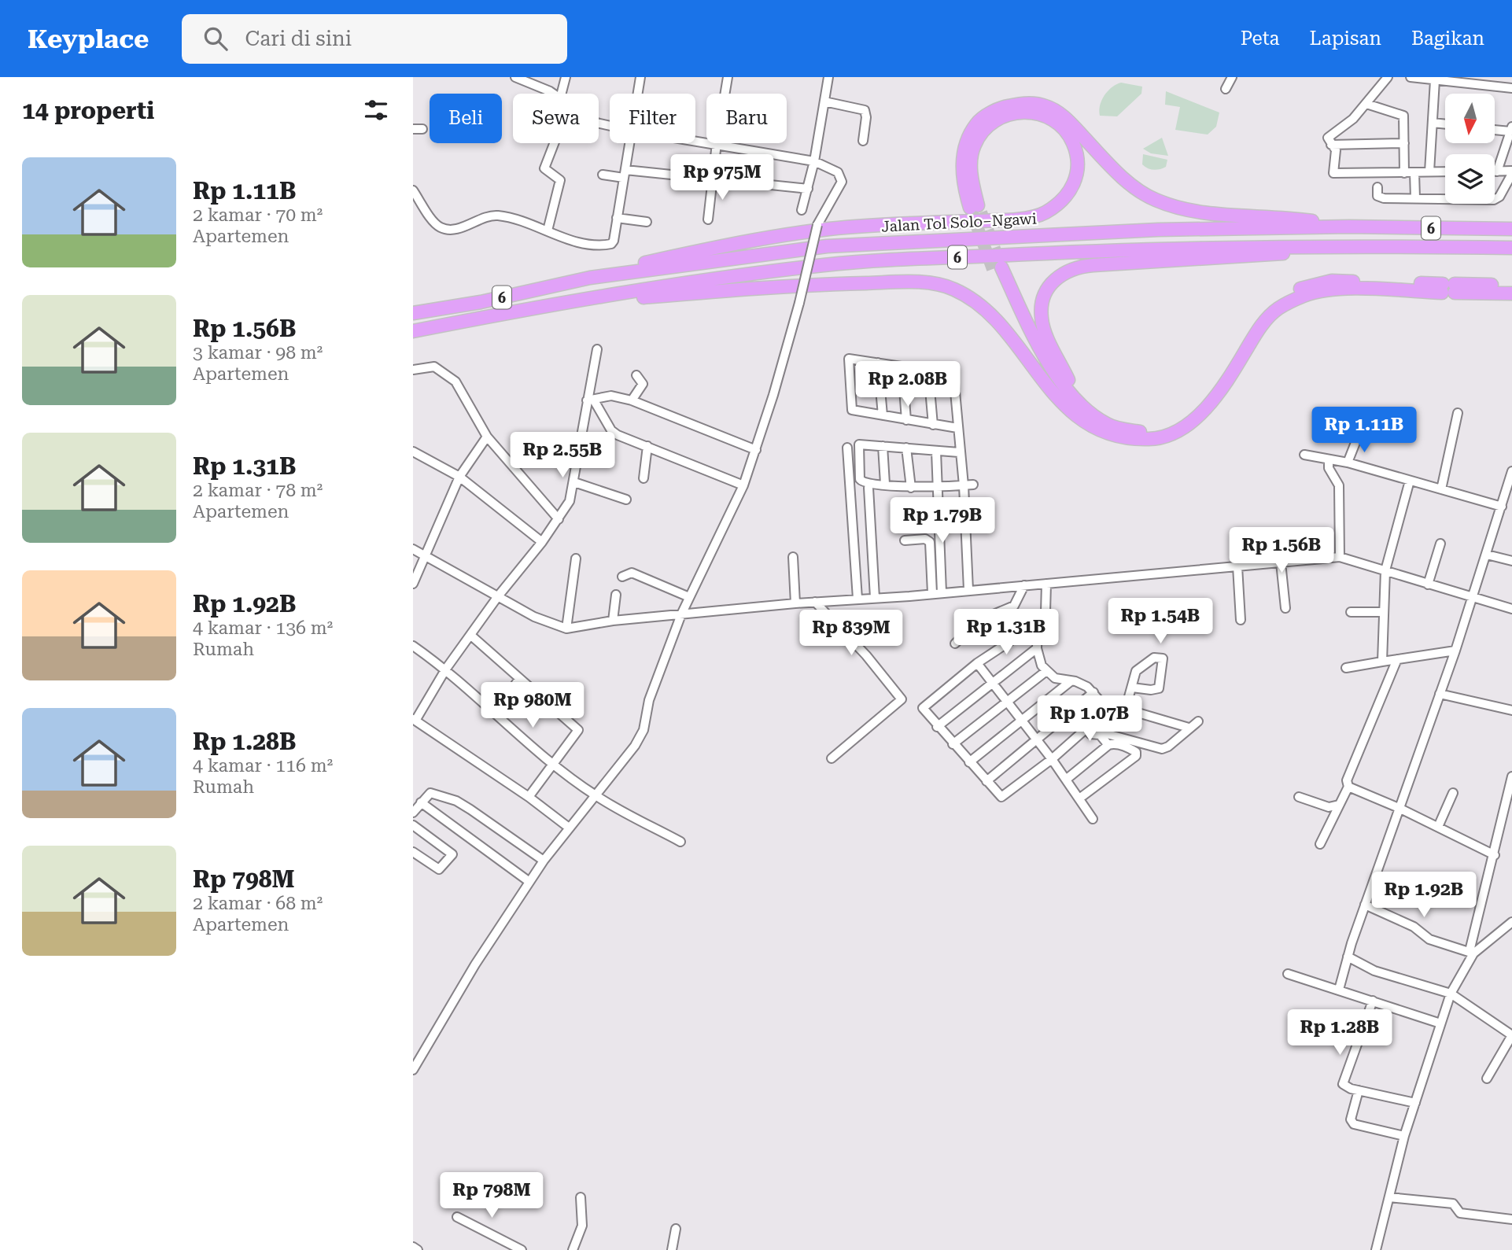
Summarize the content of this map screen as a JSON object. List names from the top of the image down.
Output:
{
  "streets": {
    "highway": ["Jalan Tol Solo–Ngawi", "6"]
  },
  "north": "bottom",
  "page": {
    "header": "Keyplace",
    "search": "Cari di sini",
    "nav": ["Peta", "Lapisan", "Bagikan"],
    "heading": "14 properti",
    "chip": [
      "Beli",
      "Sewa",
      "Filter",
      "Baru"
    ],
    "list": [
      {
        "name": "Rp 1.11B",
        "note": "2 kamar · 70 m² · Apartemen"
      },
      {
        "name": "Rp 1.56B",
        "note": "3 kamar · 98 m² · Apartemen"
      },
      {
        "name": "Rp 1.31B",
        "note": "2 kamar · 78 m² · Apartemen"
      },
      {
        "name": "Rp 1.92B",
        "note": "4 kamar · 136 m² · Rumah"
      },
      {
        "name": "Rp 1.28B",
        "note": "4 kamar · 116 m² · Rumah"
      },
      {
        "name": "Rp 798M",
        "note": "2 kamar · 68 m² · Apartemen"
      }
    ],
    "price": [
      "Rp 975M",
      "Rp 2.08B",
      "Rp 1.11B",
      "Rp 2.55B",
      "Rp 1.79B",
      "Rp 1.56B",
      "Rp 1.54B",
      "Rp 1.31B",
      "Rp 839M",
      "Rp 980M",
      "Rp 1.07B",
      "Rp 1.92B",
      "Rp 1.28B",
      "Rp 798M"
    ]
  }
}
